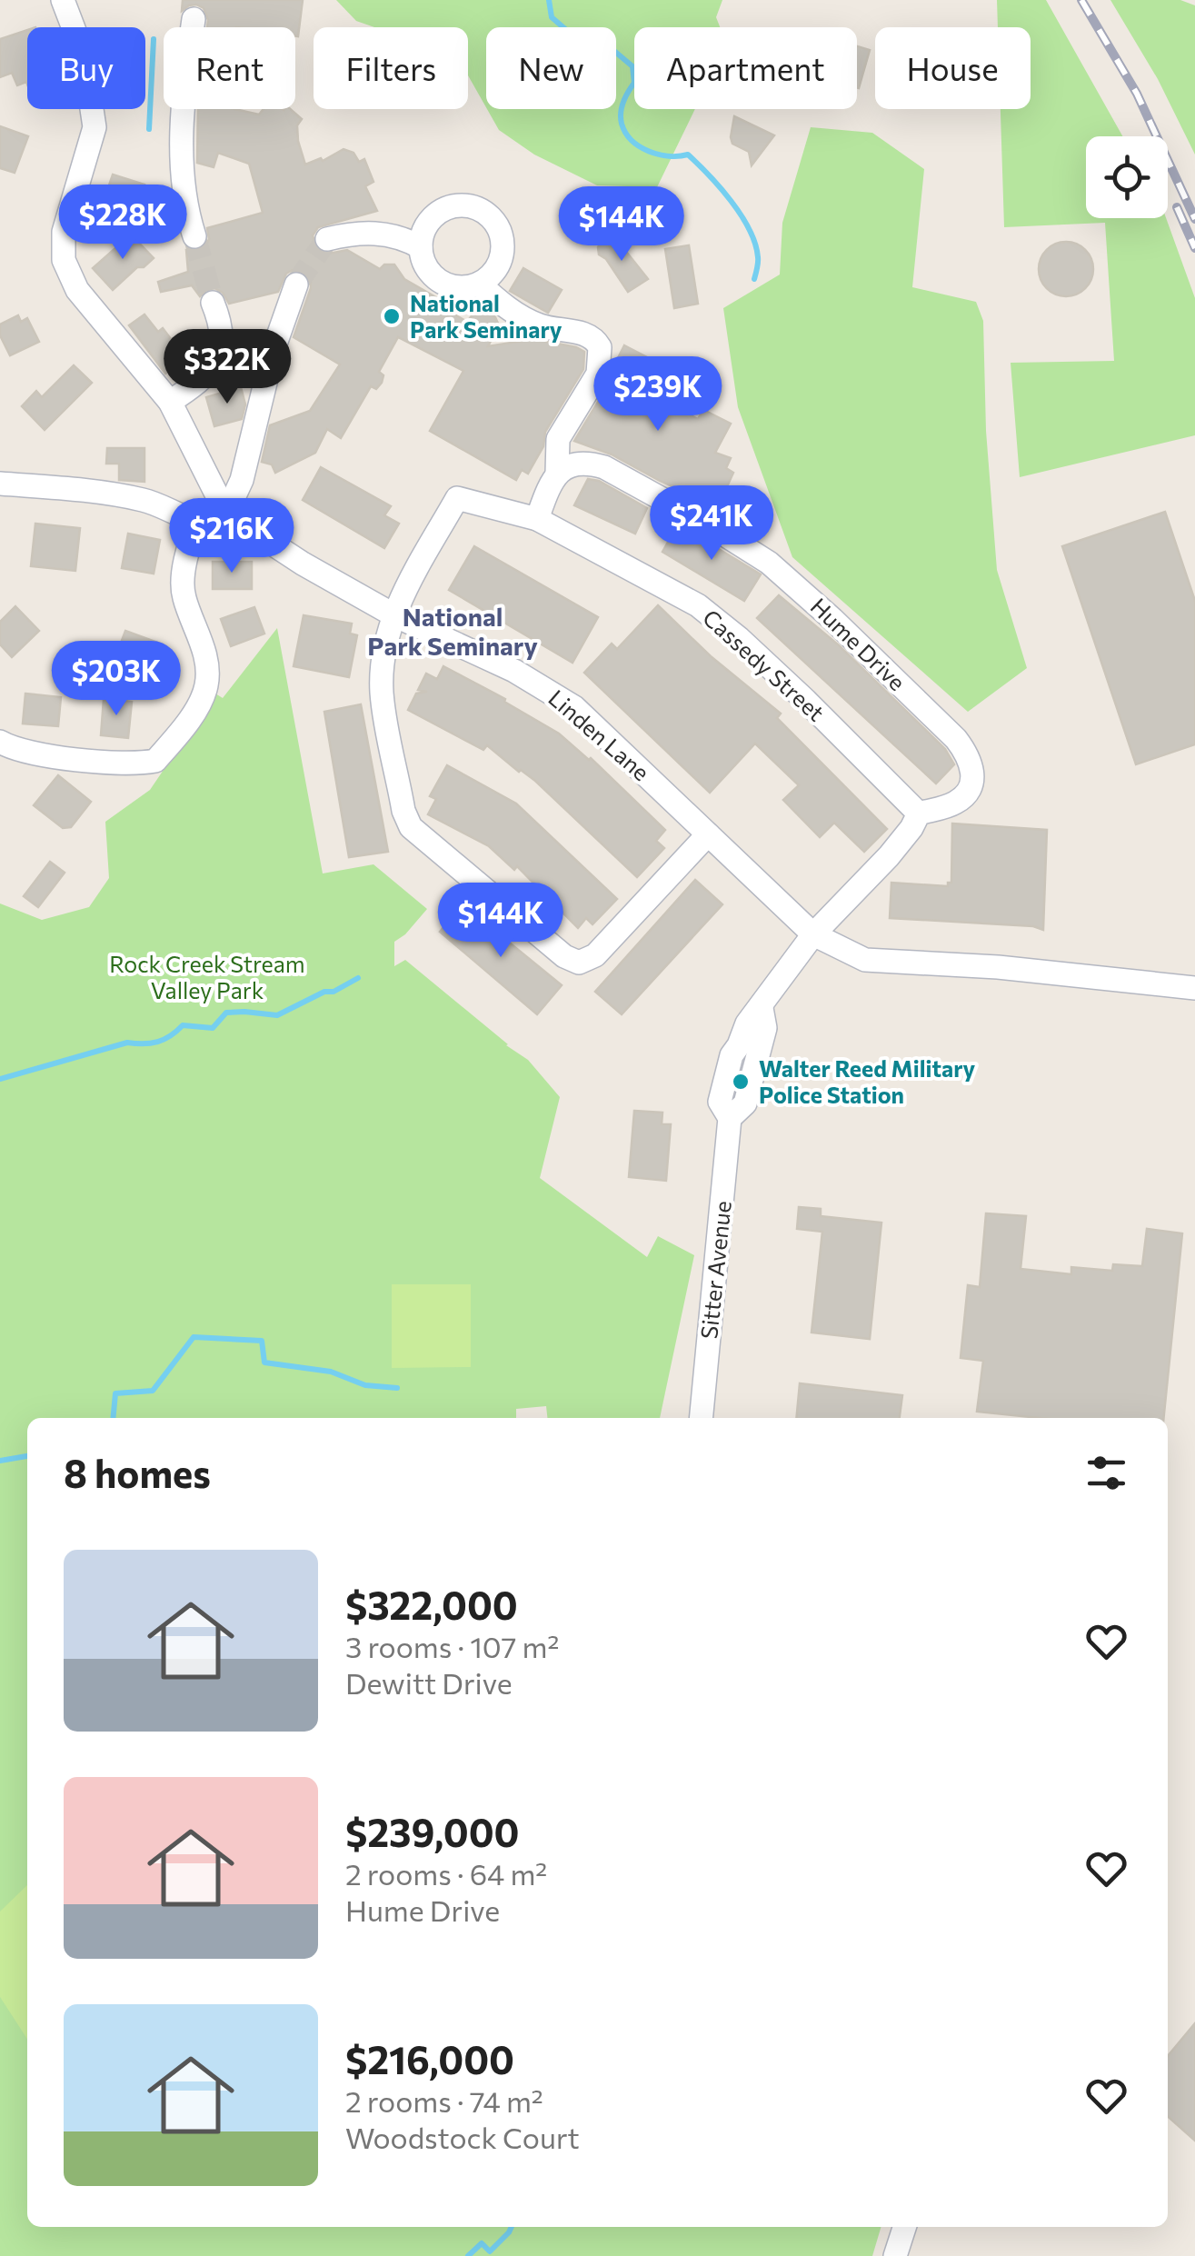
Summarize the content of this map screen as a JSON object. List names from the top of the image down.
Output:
{
  "streets": {
    "street": [
      "Hume Drive",
      "Cassedy Street",
      "Linden Lane",
      "Sitter Avenue"
    ]
  },
  "crossings": [
    ["Hume Drive", "Cassedy Street"],
    ["Cassedy Street", "Linden Lane"],
    ["Linden Lane", "Sitter Avenue"]
  ],
  "districts": ["National Park Seminary"],
  "parks": ["Rock Creek Stream Valley Park"],
  "places": ["National Park Seminary", "Walter Reed Military Police Station"],
  "page": {
    "chip": [
      "Buy",
      "Rent",
      "Filters",
      "New",
      "Apartment",
      "House"
    ],
    "price": [
      "$228K",
      "$144K",
      "$322K",
      "$239K",
      "$241K",
      "$216K",
      "$203K",
      "$144K"
    ],
    "heading": "8 homes",
    "list": [
      {
        "name": "$322,000",
        "note": "3 rooms · 107 m² · Dewitt Drive"
      },
      {
        "name": "$239,000",
        "note": "2 rooms · 64 m² · Hume Drive"
      },
      {
        "name": "$216,000",
        "note": "2 rooms · 74 m² · Woodstock Court"
      }
    ]
  }
}
